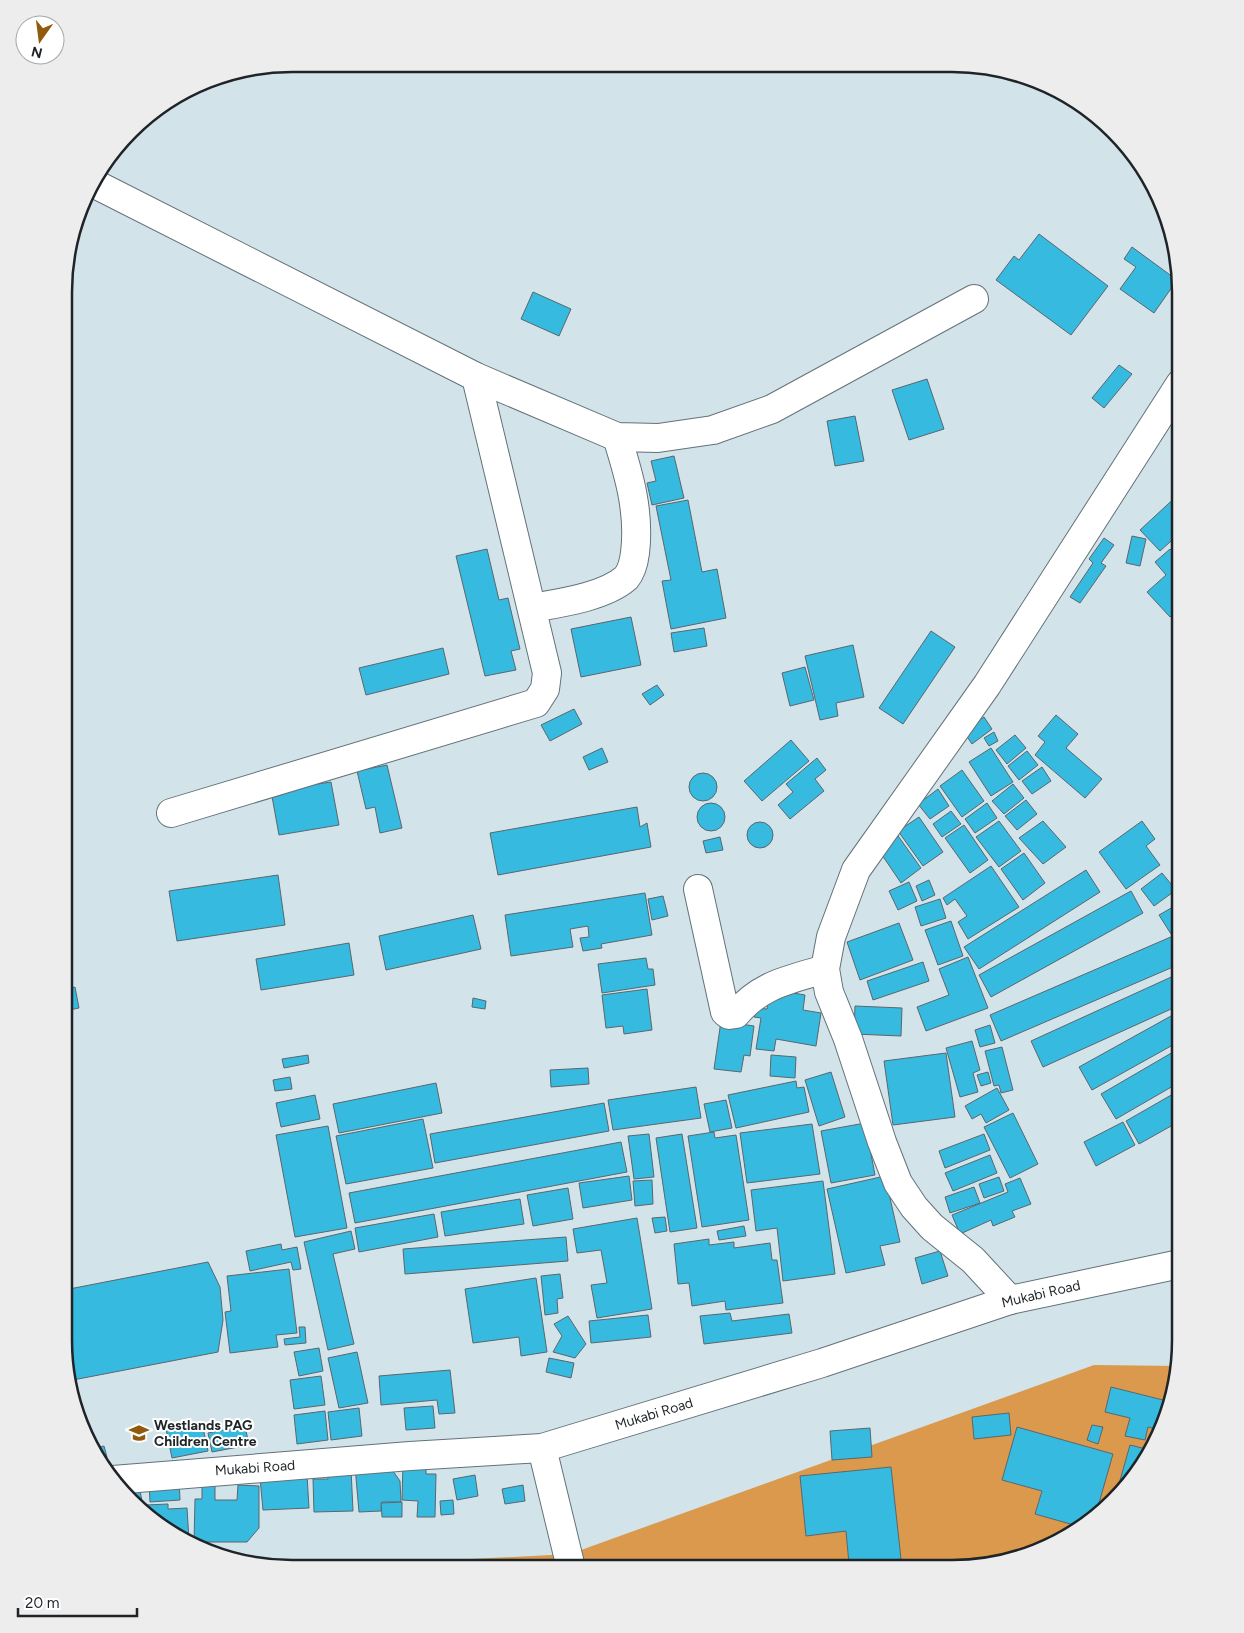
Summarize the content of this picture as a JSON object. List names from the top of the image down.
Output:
{
  "streets": {
    "street": ["Mukabi Road"]
  },
  "places": {
    "school or university": ["Westlands PAG Children Centre"]
  },
  "scale_bar": "20 m",
  "north": "bottom"
}
